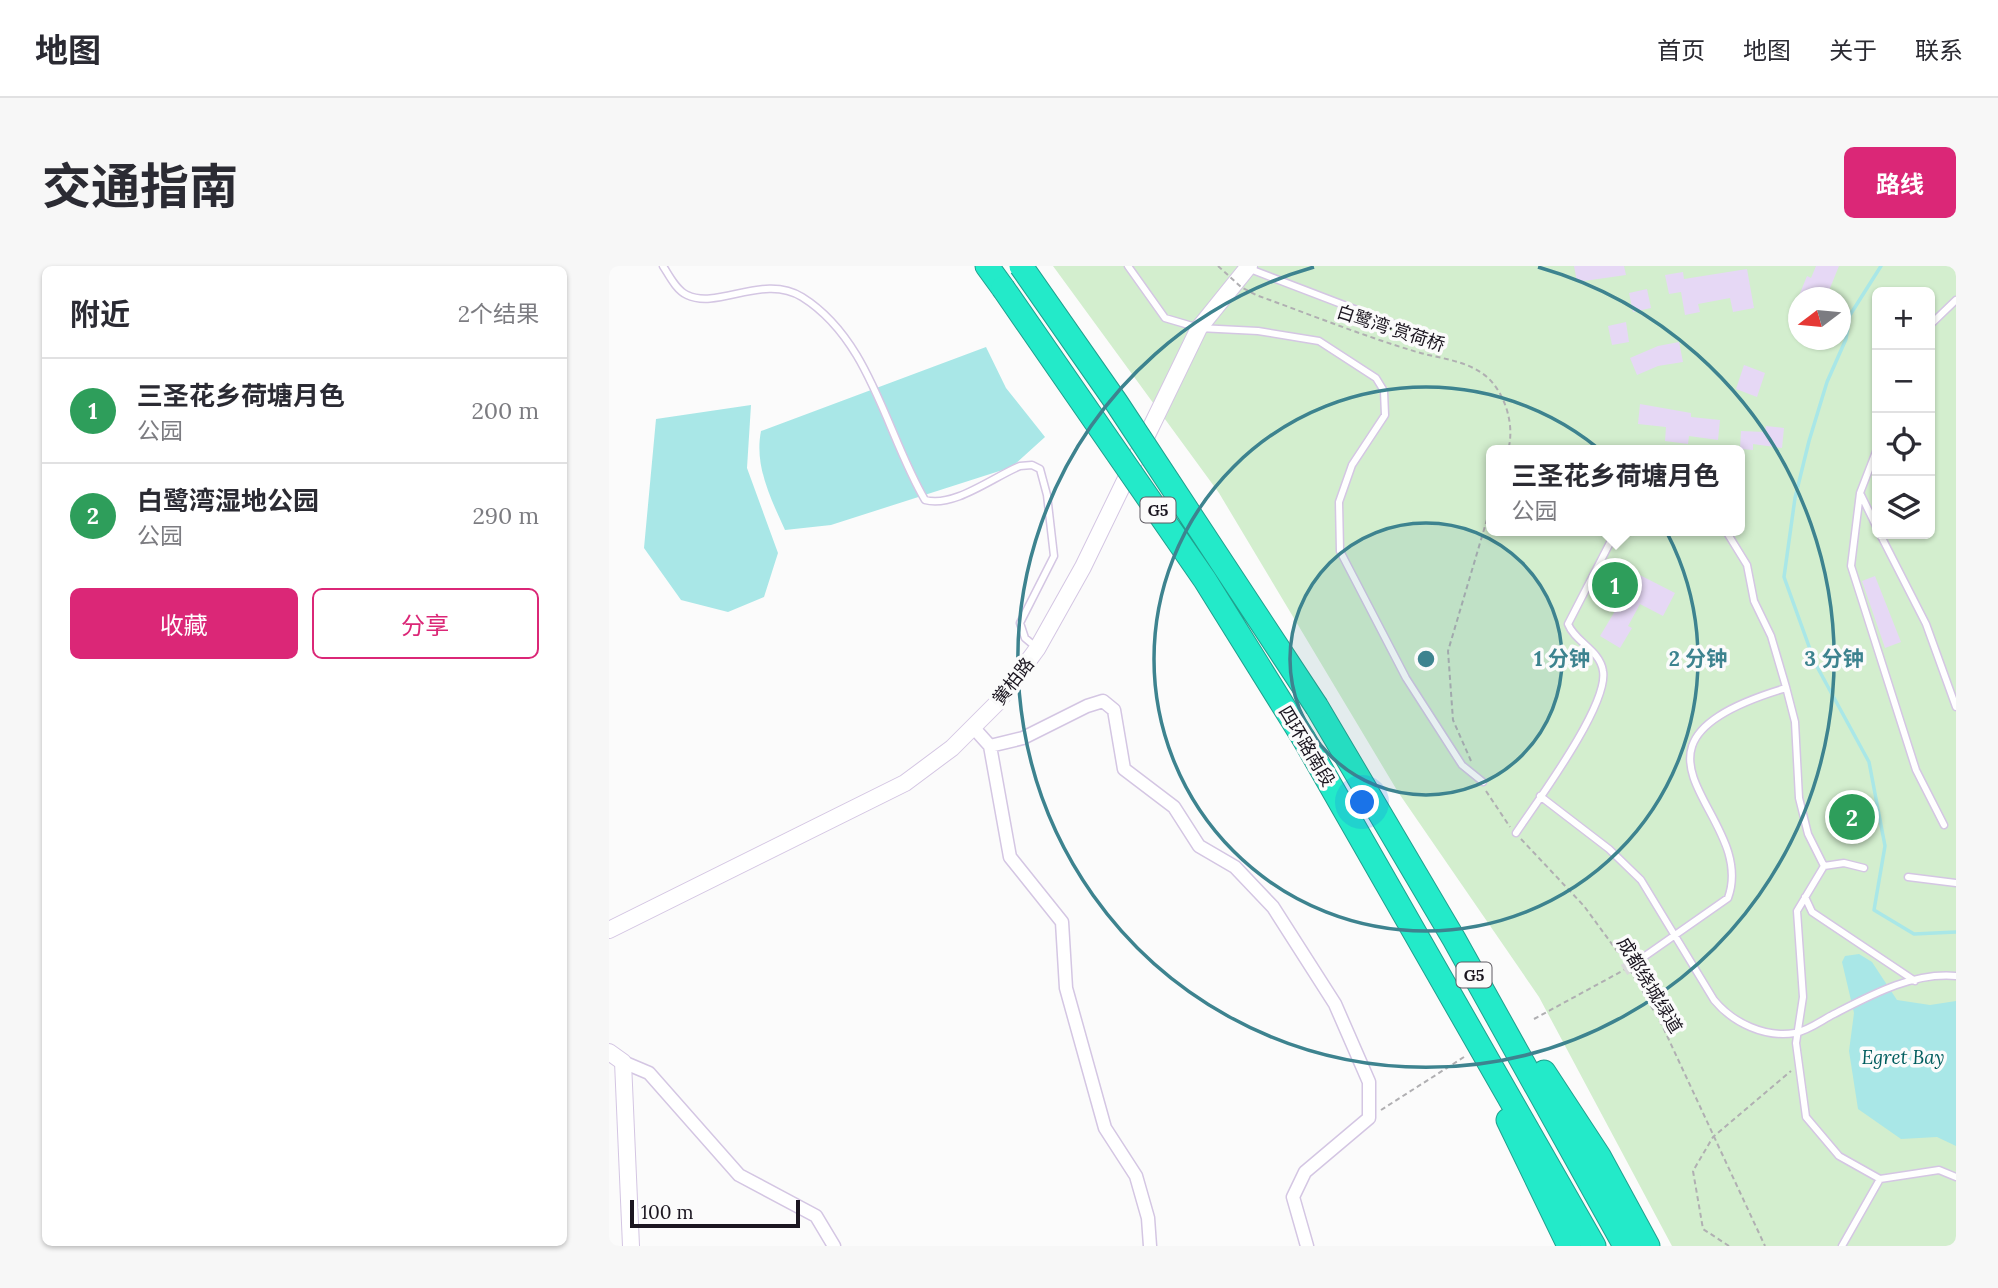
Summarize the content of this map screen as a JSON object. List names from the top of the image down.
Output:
{
  "streets": {
    "highway": ["G5", "四环路南段"],
    "street": ["黉柏路"],
    "path": ["白鹭湾·赏荷桥", "成都绕城绿道"]
  },
  "water": ["Egret Bay"],
  "scale_bar": "100 m",
  "north": "left",
  "page": {
    "header": "地图",
    "nav": [
      "首页",
      "地图",
      "关于",
      "联系"
    ],
    "title": "交通指南",
    "buttons": [
      "路线",
      ["收藏", "分享"]
    ],
    "heading": ["附近", "2个结果"],
    "map_buttons": ["+", "−"],
    "list": [
      {
        "mark": "1",
        "name": "三圣花乡荷塘月色",
        "note": "公园",
        "value": "200 m"
      },
      {
        "mark": "2",
        "name": "白鹭湾湿地公园",
        "note": "公园",
        "value": "290 m"
      }
    ],
    "popup": ["三圣花乡荷塘月色", "公园"],
    "pins": ["1", "2"],
    "scale": "100 m"
  },
  "rings": ["1 分钟", "2 分钟", "3 分钟"]
}
